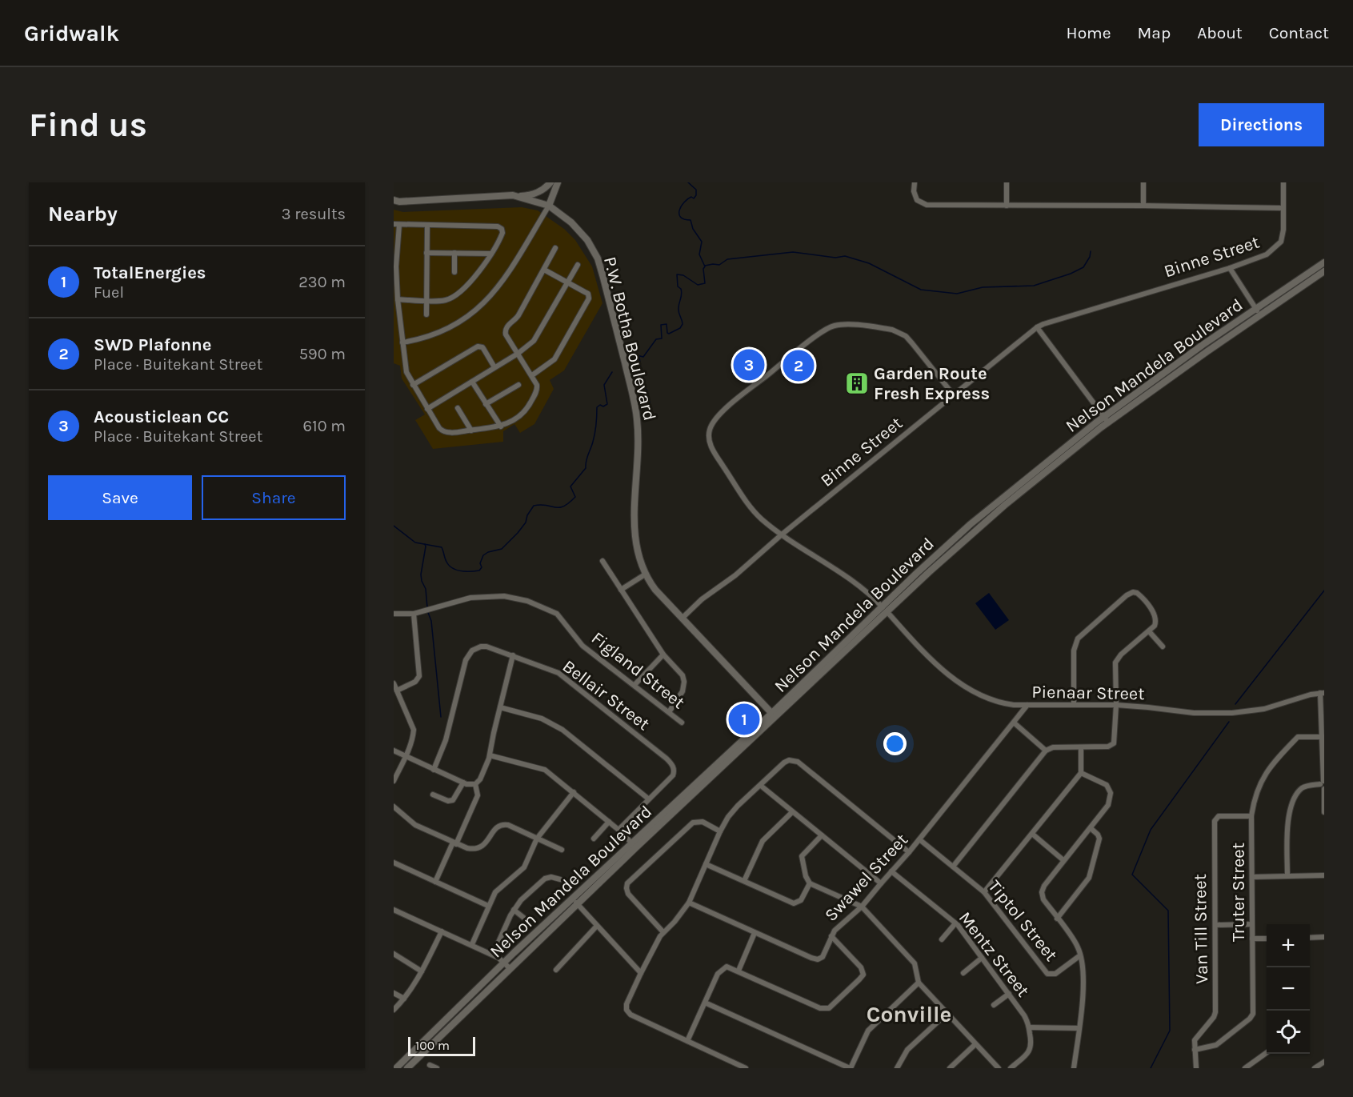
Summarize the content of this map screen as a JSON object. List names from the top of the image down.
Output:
{
  "streets": {
    "street": [
      "Binne Street",
      "P.W. Botha Boulevard",
      "Nelson Mandela Boulevard",
      "Figland Street",
      "Pienaar Street",
      "Bellair Street",
      "Swawel Street",
      "Truter Street",
      "Tiptol Street",
      "Van Till Street",
      "Mentz Street"
    ]
  },
  "crossings": [
    ["Binne Street", "P.W. Botha Boulevard"],
    ["Binne Street", "Pienaar Street"],
    ["P.W. Botha Boulevard", "Nelson Mandela Boulevard"],
    ["Nelson Mandela Boulevard", "Pienaar Street"],
    ["Pienaar Street", "Swawel Street"],
    ["Swawel Street", "Tiptol Street"],
    ["Swawel Street", "Mentz Street"],
    ["Truter Street", "Van Till Street"]
  ],
  "districts": ["Conville"],
  "places": {
    "building": ["Garden Route Fresh Express"]
  },
  "scale_bar": "100 m",
  "page": {
    "header": "Gridwalk",
    "nav": [
      "Home",
      "Map",
      "About",
      "Contact"
    ],
    "buttons": [
      "Directions",
      ["Save", "Share"]
    ],
    "title": "Find us",
    "heading": ["Nearby", "3 results"],
    "list": [
      {
        "mark": "1",
        "name": "TotalEnergies",
        "note": "Fuel",
        "value": "230 m"
      },
      {
        "mark": "2",
        "name": "SWD Plafonne",
        "note": "Place · Buitekant Street",
        "value": "590 m"
      },
      {
        "mark": "3",
        "name": "Acousticlean CC",
        "note": "Place · Buitekant Street",
        "value": "610 m"
      }
    ],
    "pins": ["3", "2", "1"],
    "map_buttons": ["+", "−"],
    "scale": "100 m"
  }
}
